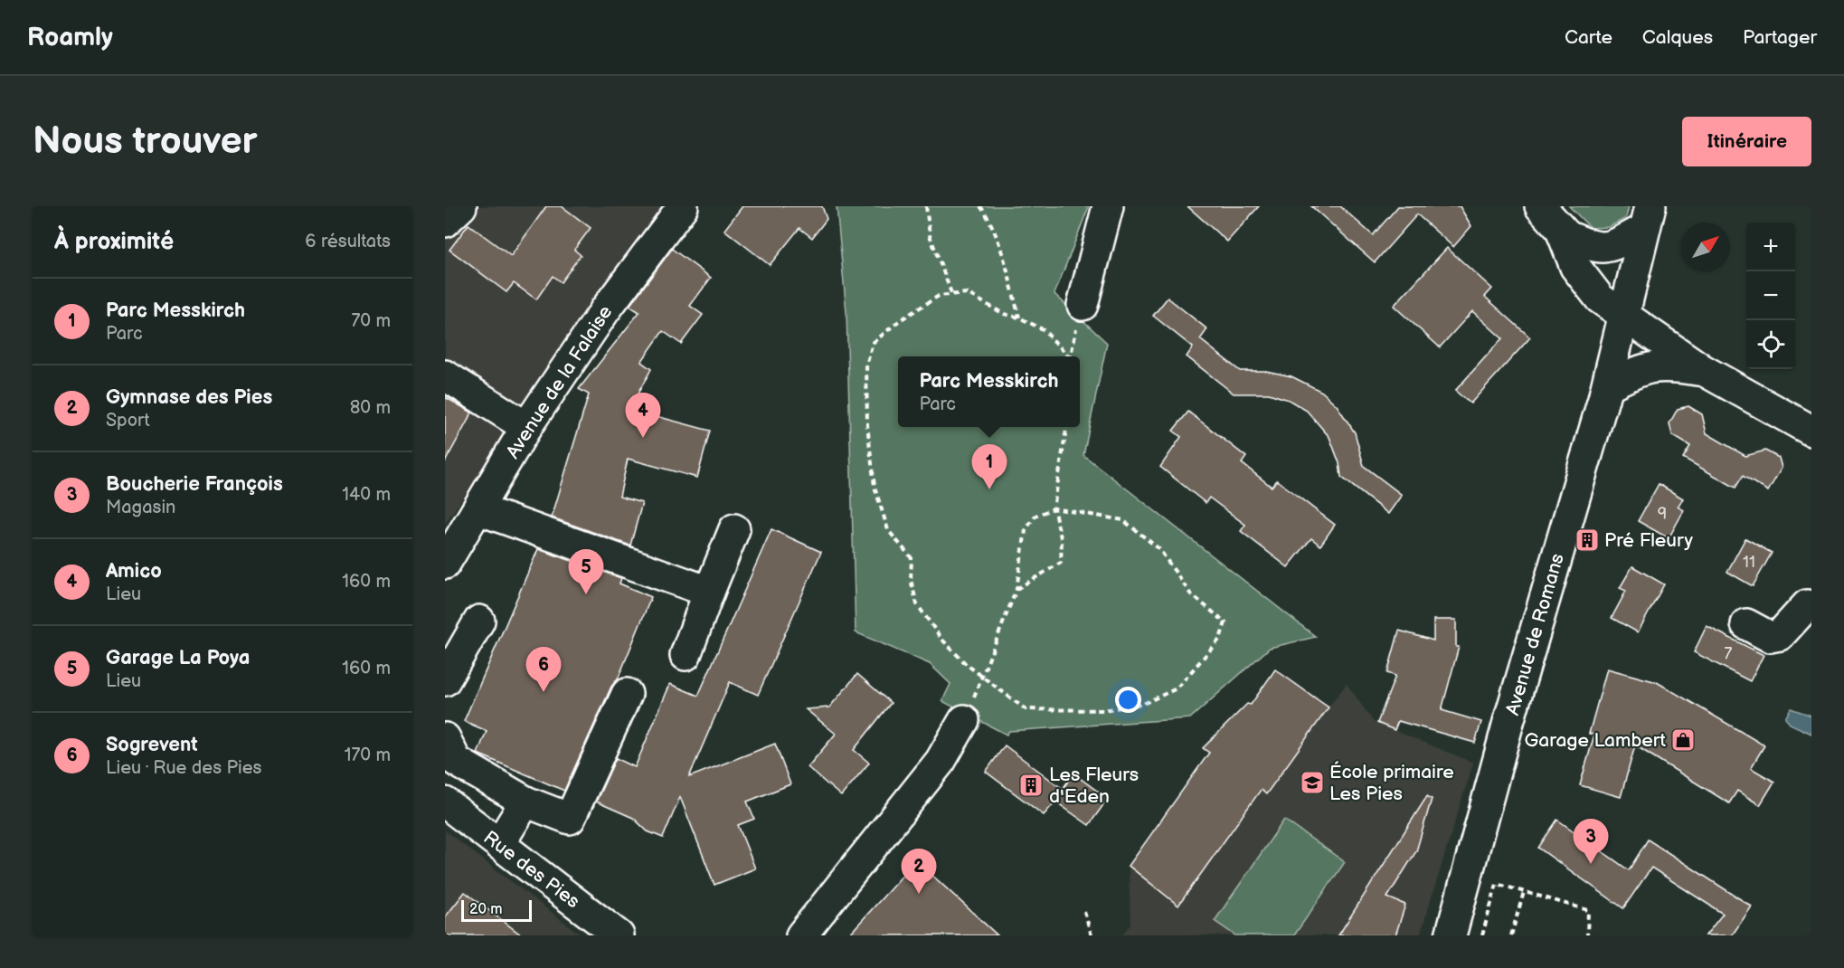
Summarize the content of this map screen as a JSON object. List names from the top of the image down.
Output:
{
  "streets": {
    "street": ["Avenue de la Falaise", "Avenue de Romans", "Rue des Pies"]
  },
  "places": {
    "building": ["Pré Fleury", "Les Fleurs d'Eden"],
    "shop": ["Garage Lambert"],
    "school or university": ["École primaire Les Pies"]
  },
  "house_numbers": ["9", "11", "7"],
  "scale_bar": "20 m",
  "north": "top right",
  "page": {
    "header": "Roamly",
    "nav": ["Carte", "Calques", "Partager"],
    "buttons": "Itinéraire",
    "title": "Nous trouver",
    "heading": ["À proximité", "6 résultats"],
    "map_buttons": ["+", "−"],
    "list": [
      {
        "mark": "1",
        "name": "Parc Messkirch",
        "note": "Parc",
        "value": "70 m"
      },
      {
        "mark": "2",
        "name": "Gymnase des Pies",
        "note": "Sport",
        "value": "80 m"
      },
      {
        "mark": "3",
        "name": "Boucherie François",
        "note": "Magasin",
        "value": "140 m"
      },
      {
        "mark": "4",
        "name": "Amico",
        "note": "Lieu",
        "value": "160 m"
      },
      {
        "mark": "5",
        "name": "Garage La Poya",
        "note": "Lieu",
        "value": "160 m"
      },
      {
        "mark": "6",
        "name": "Sogrevent",
        "note": "Lieu · Rue des Pies",
        "value": "170 m"
      }
    ],
    "popup": ["Parc Messkirch", "Parc"],
    "pins": [
      "4",
      "1",
      "5",
      "6",
      "3",
      "2"
    ],
    "scale": "20 m"
  }
}
